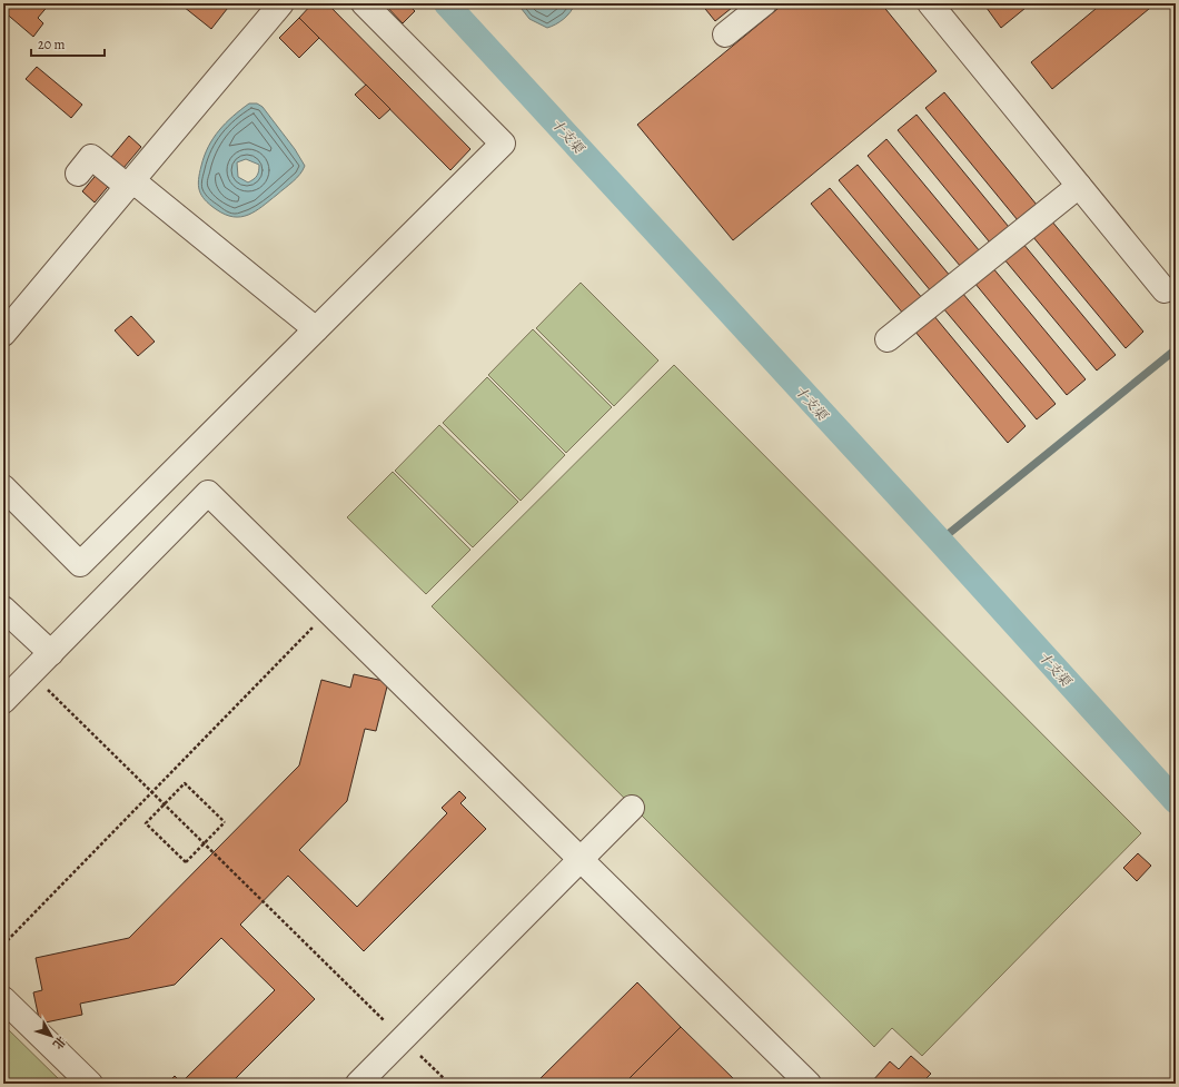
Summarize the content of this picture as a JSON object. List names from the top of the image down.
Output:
{
  "water": ["十支渠"],
  "scale_bar": "20 m",
  "north": "bottom right"
}
